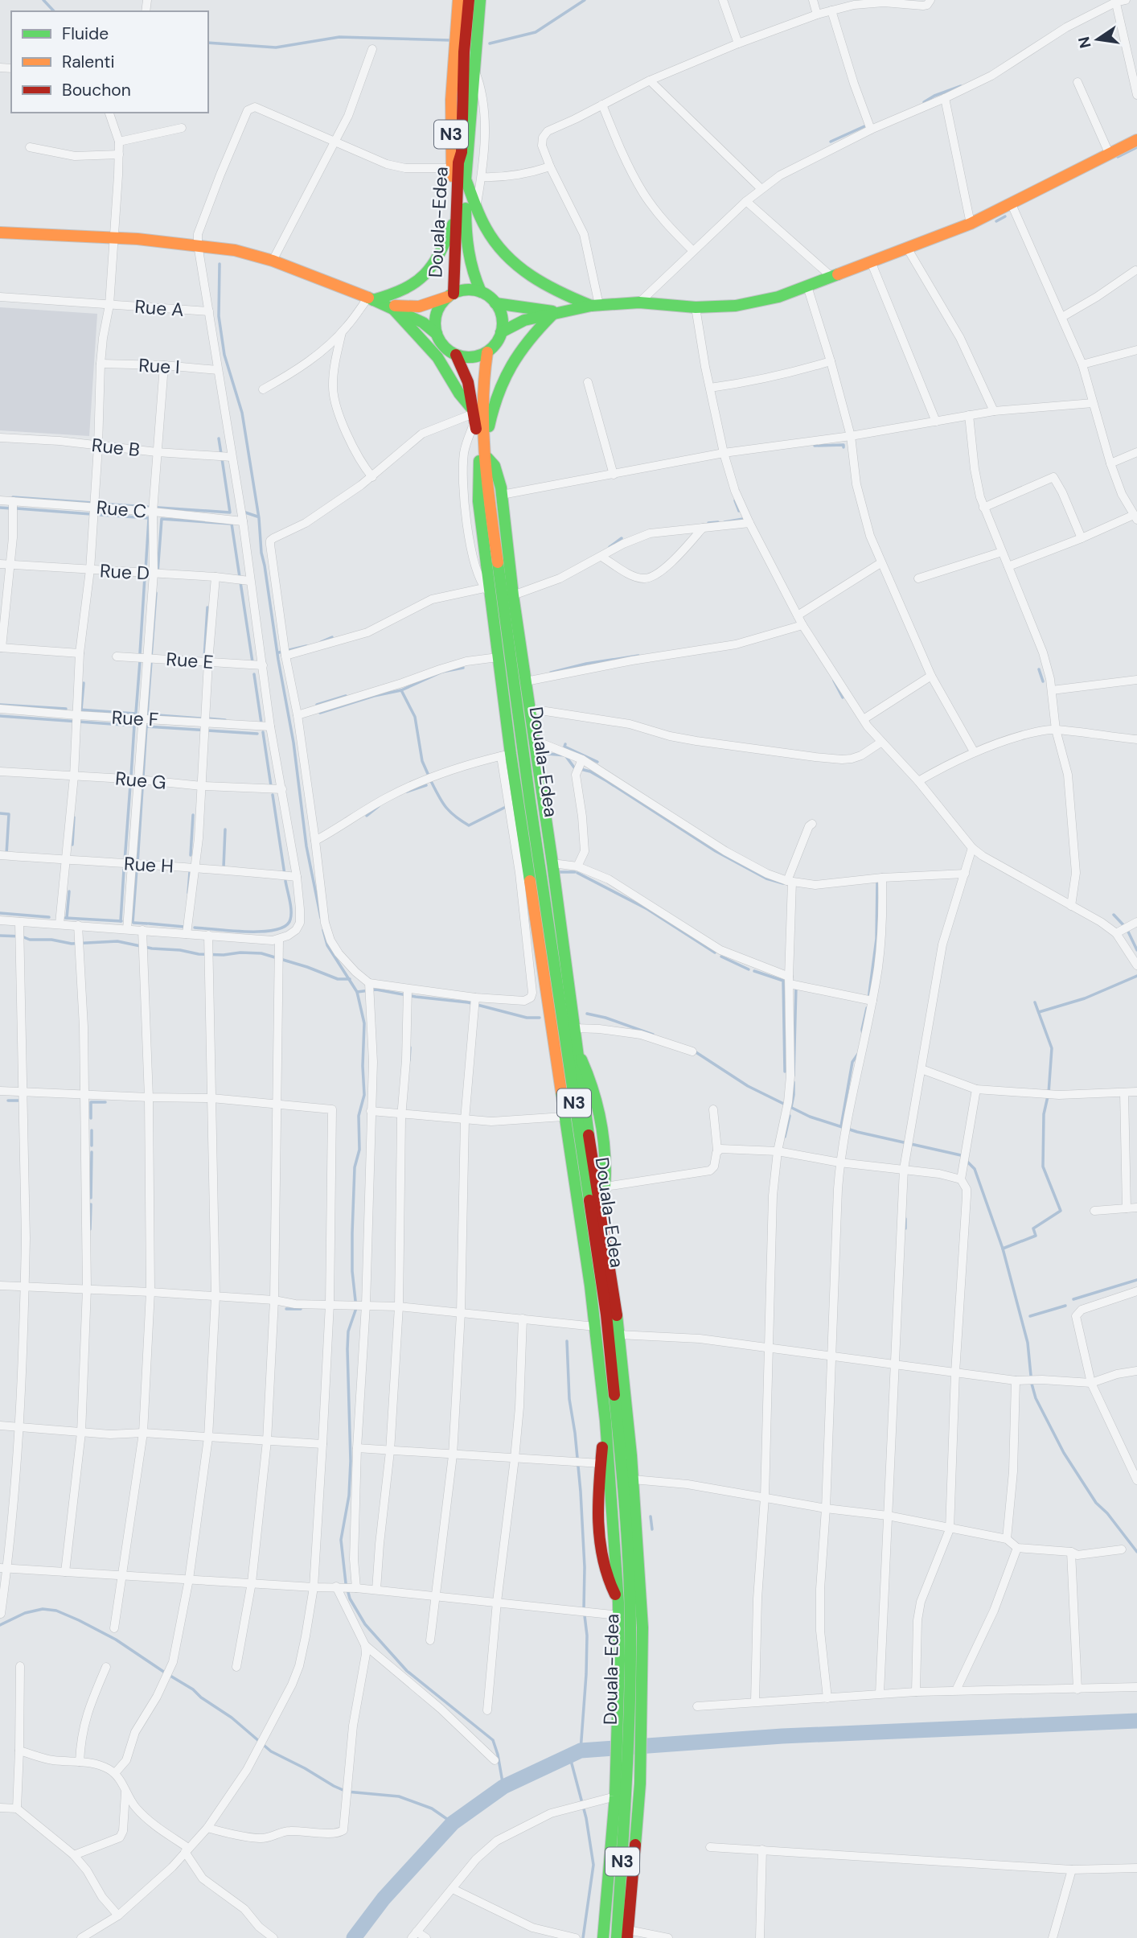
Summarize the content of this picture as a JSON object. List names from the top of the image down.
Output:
{
  "streets": {
    "main road": ["N3", "Douala-Edea"],
    "street": [
      "Rue A",
      "Rue I",
      "Rue B",
      "Rue C",
      "Rue D",
      "Rue E",
      "Rue F",
      "Rue G",
      "Rue H"
    ]
  },
  "crossings": [
    ["N3", "Douala-Edea"]
  ],
  "legend": ["Fluide", "Ralenti", "Bouchon"],
  "north": "left"
}
